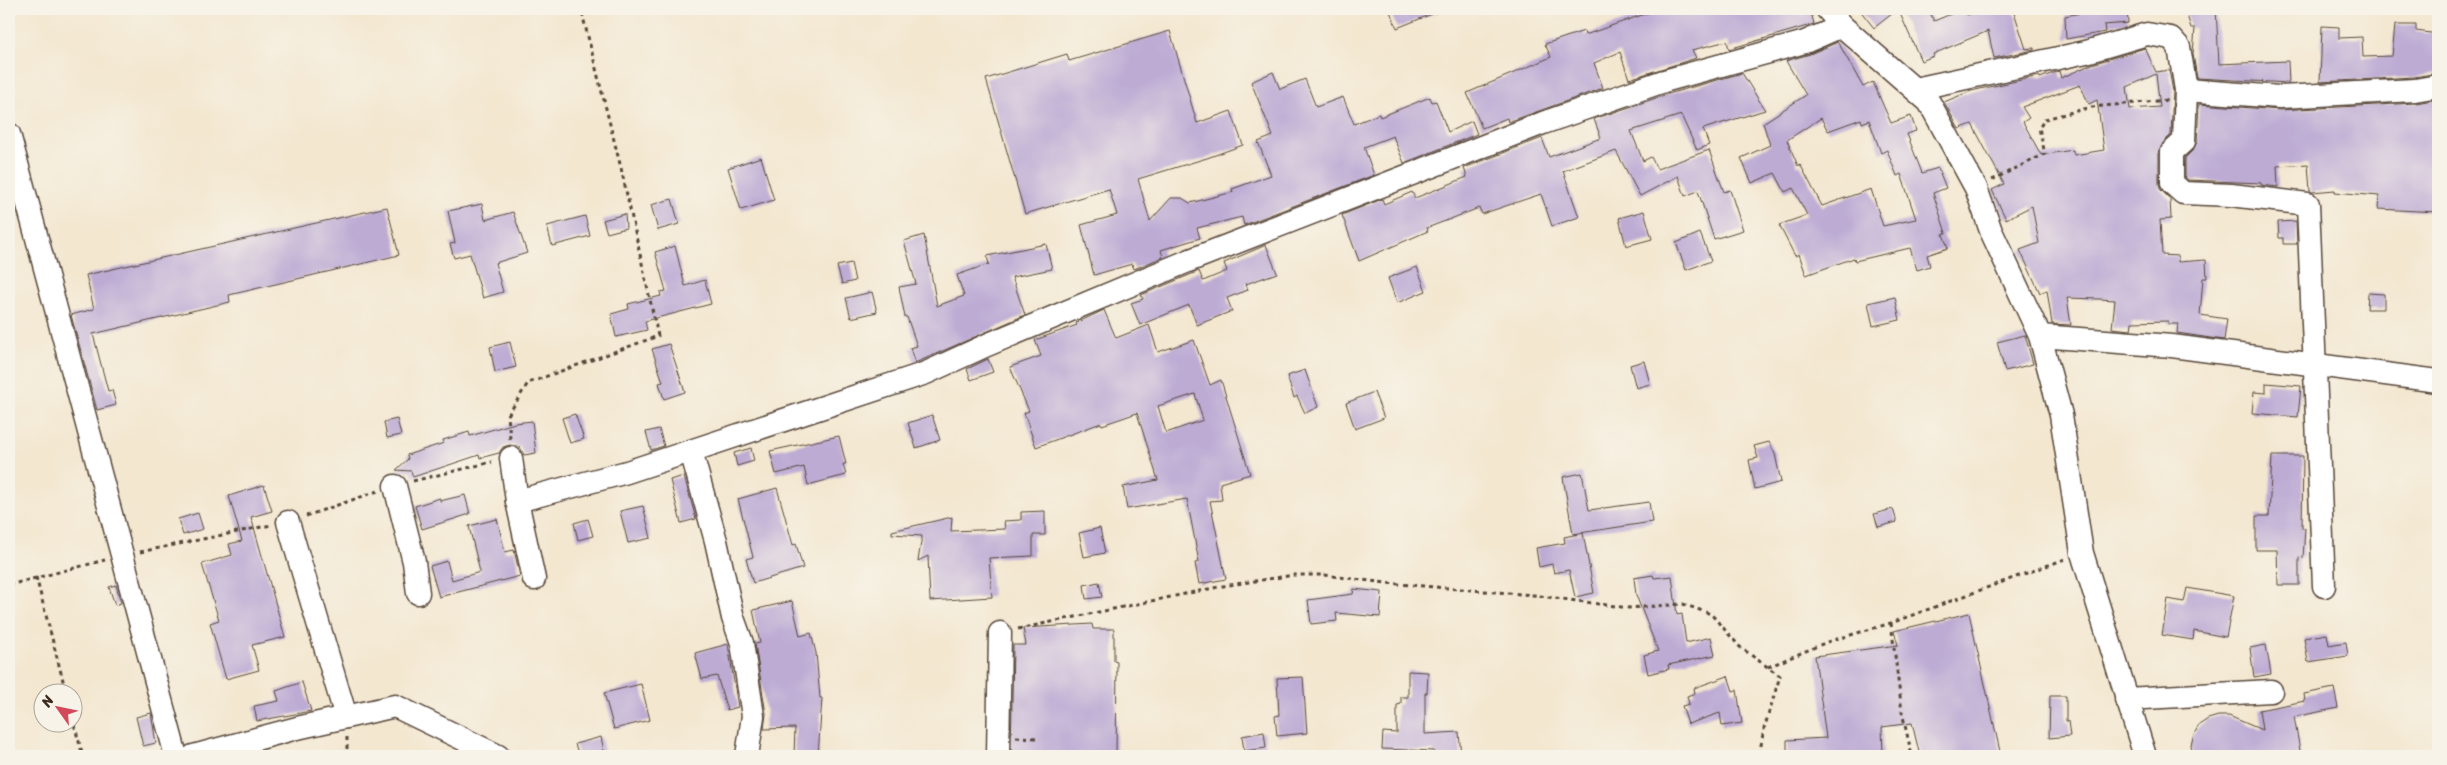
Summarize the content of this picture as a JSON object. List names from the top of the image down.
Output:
{
  "north": "top left"
}
